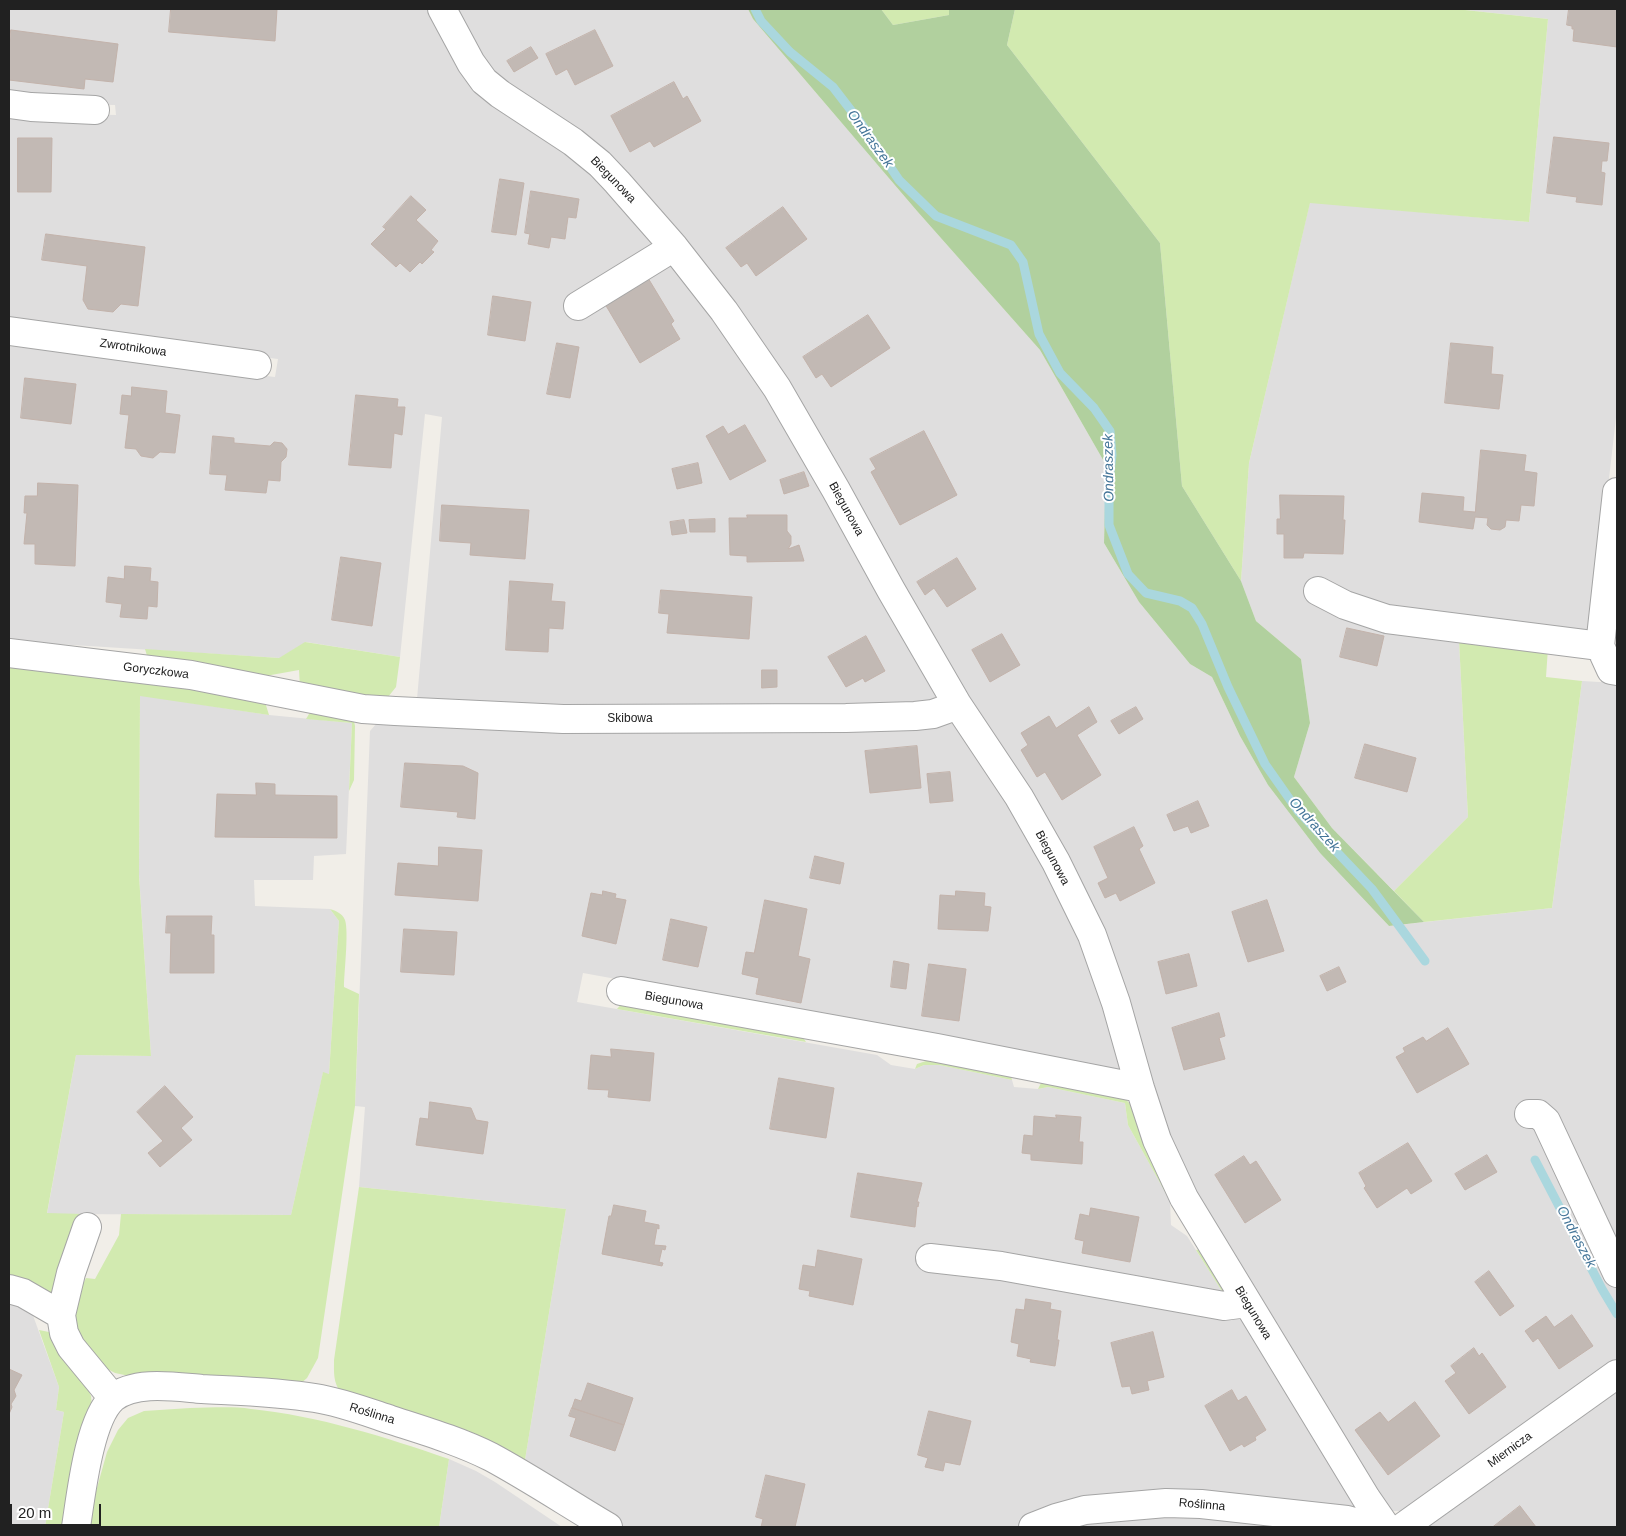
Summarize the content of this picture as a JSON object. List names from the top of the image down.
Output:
{
  "streets": {
    "street": [
      "Biegunowa",
      "Zwrotnikowa",
      "Goryczkowa",
      "Skibowa",
      "Roślinna",
      "Miernicza"
    ]
  },
  "crossings": [
    ["Biegunowa", "Skibowa"],
    ["Goryczkowa", "Skibowa"]
  ],
  "water": ["Ondraszek"],
  "scale_bar": "20 m"
}
